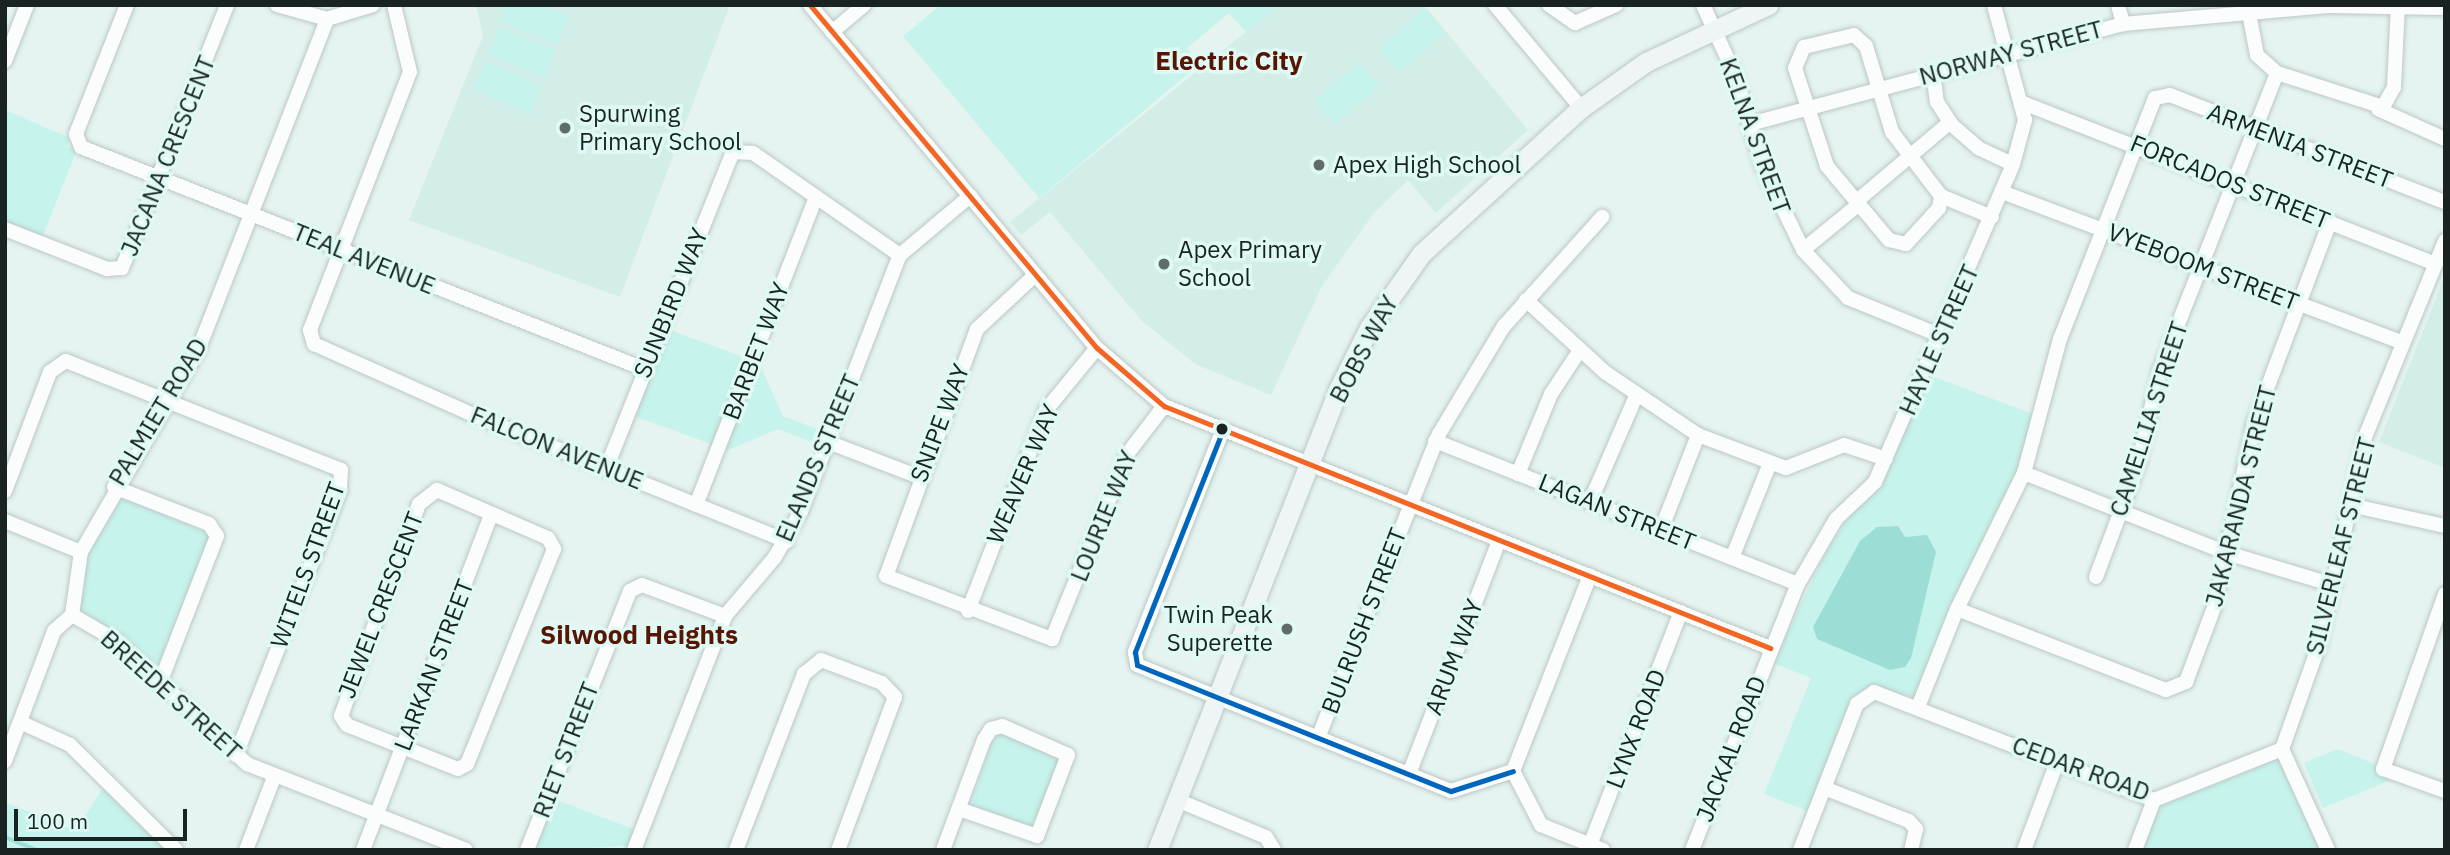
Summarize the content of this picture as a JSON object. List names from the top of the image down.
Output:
{
  "streets": {
    "street": [
      "NORWAY STREET",
      "KELNA STREET",
      "ARMENIA STREET",
      "JACANA CRESCENT",
      "FORCADOS STREET",
      "TEAL AVENUE",
      "VYEBOOM STREET",
      "SUNBIRD WAY",
      "HAYLE STREET",
      "BOBS WAY",
      "BARBET WAY",
      "PALMIET ROAD",
      "CAMELLIA STREET",
      "SNIPE WAY",
      "FALCON AVENUE",
      "ELANDS STREET",
      "WEAVER WAY",
      "JAKARANDA STREET",
      "LAGAN STREET",
      "LOURIE WAY",
      "SILVERLEAF STREET",
      "WITELS STREET",
      "JEWEL CRESCENT",
      "BULRUSH STREET",
      "ARUM WAY",
      "LARKAN STREET",
      "BREEDE STREET",
      "LYNX ROAD",
      "JACKAL ROAD",
      "RIET STREET",
      "CEDAR ROAD"
    ]
  },
  "crossings": [
    ["NORWAY STREET", "KELNA STREET"],
    ["NORWAY STREET", "HAYLE STREET"],
    ["KELNA STREET", "HAYLE STREET"],
    ["KELNA STREET", "BOBS WAY"],
    ["ARMENIA STREET", "FORCADOS STREET"],
    ["ARMENIA STREET", "CAMELLIA STREET"],
    ["JACANA CRESCENT", "TEAL AVENUE"],
    ["FORCADOS STREET", "HAYLE STREET"],
    ["FORCADOS STREET", "CAMELLIA STREET"],
    ["FORCADOS STREET", "JAKARANDA STREET"],
    ["FORCADOS STREET", "SILVERLEAF STREET"],
    ["TEAL AVENUE", "SUNBIRD WAY"],
    ["TEAL AVENUE", "PALMIET ROAD"],
    ["TEAL AVENUE", "FALCON AVENUE"],
    ["VYEBOOM STREET", "HAYLE STREET"],
    ["VYEBOOM STREET", "CAMELLIA STREET"],
    ["VYEBOOM STREET", "JAKARANDA STREET"],
    ["VYEBOOM STREET", "SILVERLEAF STREET"],
    ["SUNBIRD WAY", "BARBET WAY"],
    ["SUNBIRD WAY", "FALCON AVENUE"],
    ["HAYLE STREET", "LAGAN STREET"],
    ["HAYLE STREET", "JACKAL ROAD"],
    ["BARBET WAY", "FALCON AVENUE"],
    ["PALMIET ROAD", "WITELS STREET"],
    ["PALMIET ROAD", "BREEDE STREET"],
    ["SNIPE WAY", "WEAVER WAY"],
    ["SNIPE WAY", "LOURIE WAY"],
    ["FALCON AVENUE", "ELANDS STREET"],
    ["ELANDS STREET", "RIET STREET"],
    ["WEAVER WAY", "LOURIE WAY"],
    ["LAGAN STREET", "BULRUSH STREET"],
    ["SILVERLEAF STREET", "CEDAR ROAD"],
    ["WITELS STREET", "BREEDE STREET"],
    ["JEWEL CRESCENT", "LARKAN STREET"],
    ["LARKAN STREET", "BREEDE STREET"]
  ],
  "districts": ["Electric City", "Silwood Heights"],
  "places": [
    "Spurwing Primary School",
    "Apex High School",
    "Apex Primary School",
    "Twin Peak Superette"
  ],
  "scale_bar": "100 m"
}
